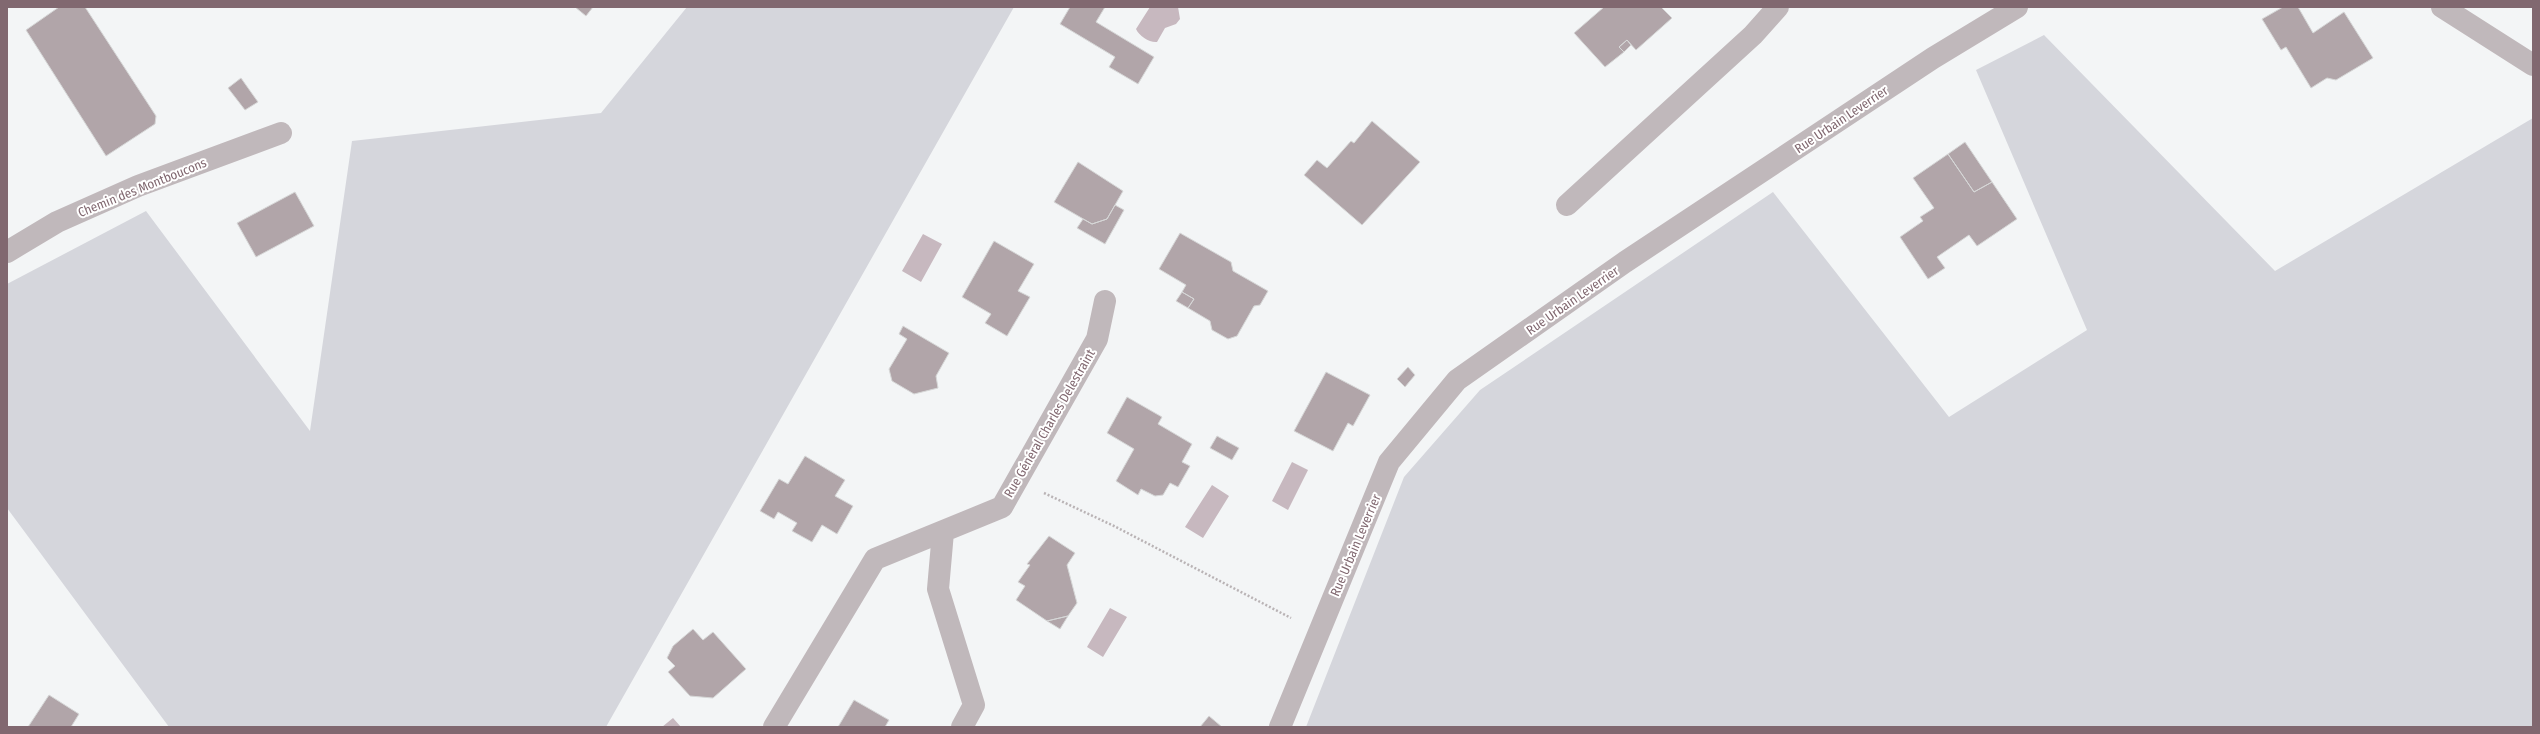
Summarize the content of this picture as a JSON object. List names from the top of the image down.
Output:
{
  "streets": {
    "street": ["Rue Urbain Leverrier", "Chemin des Montboucons", "Rue Général Charles Delestraint"]
  }
}
